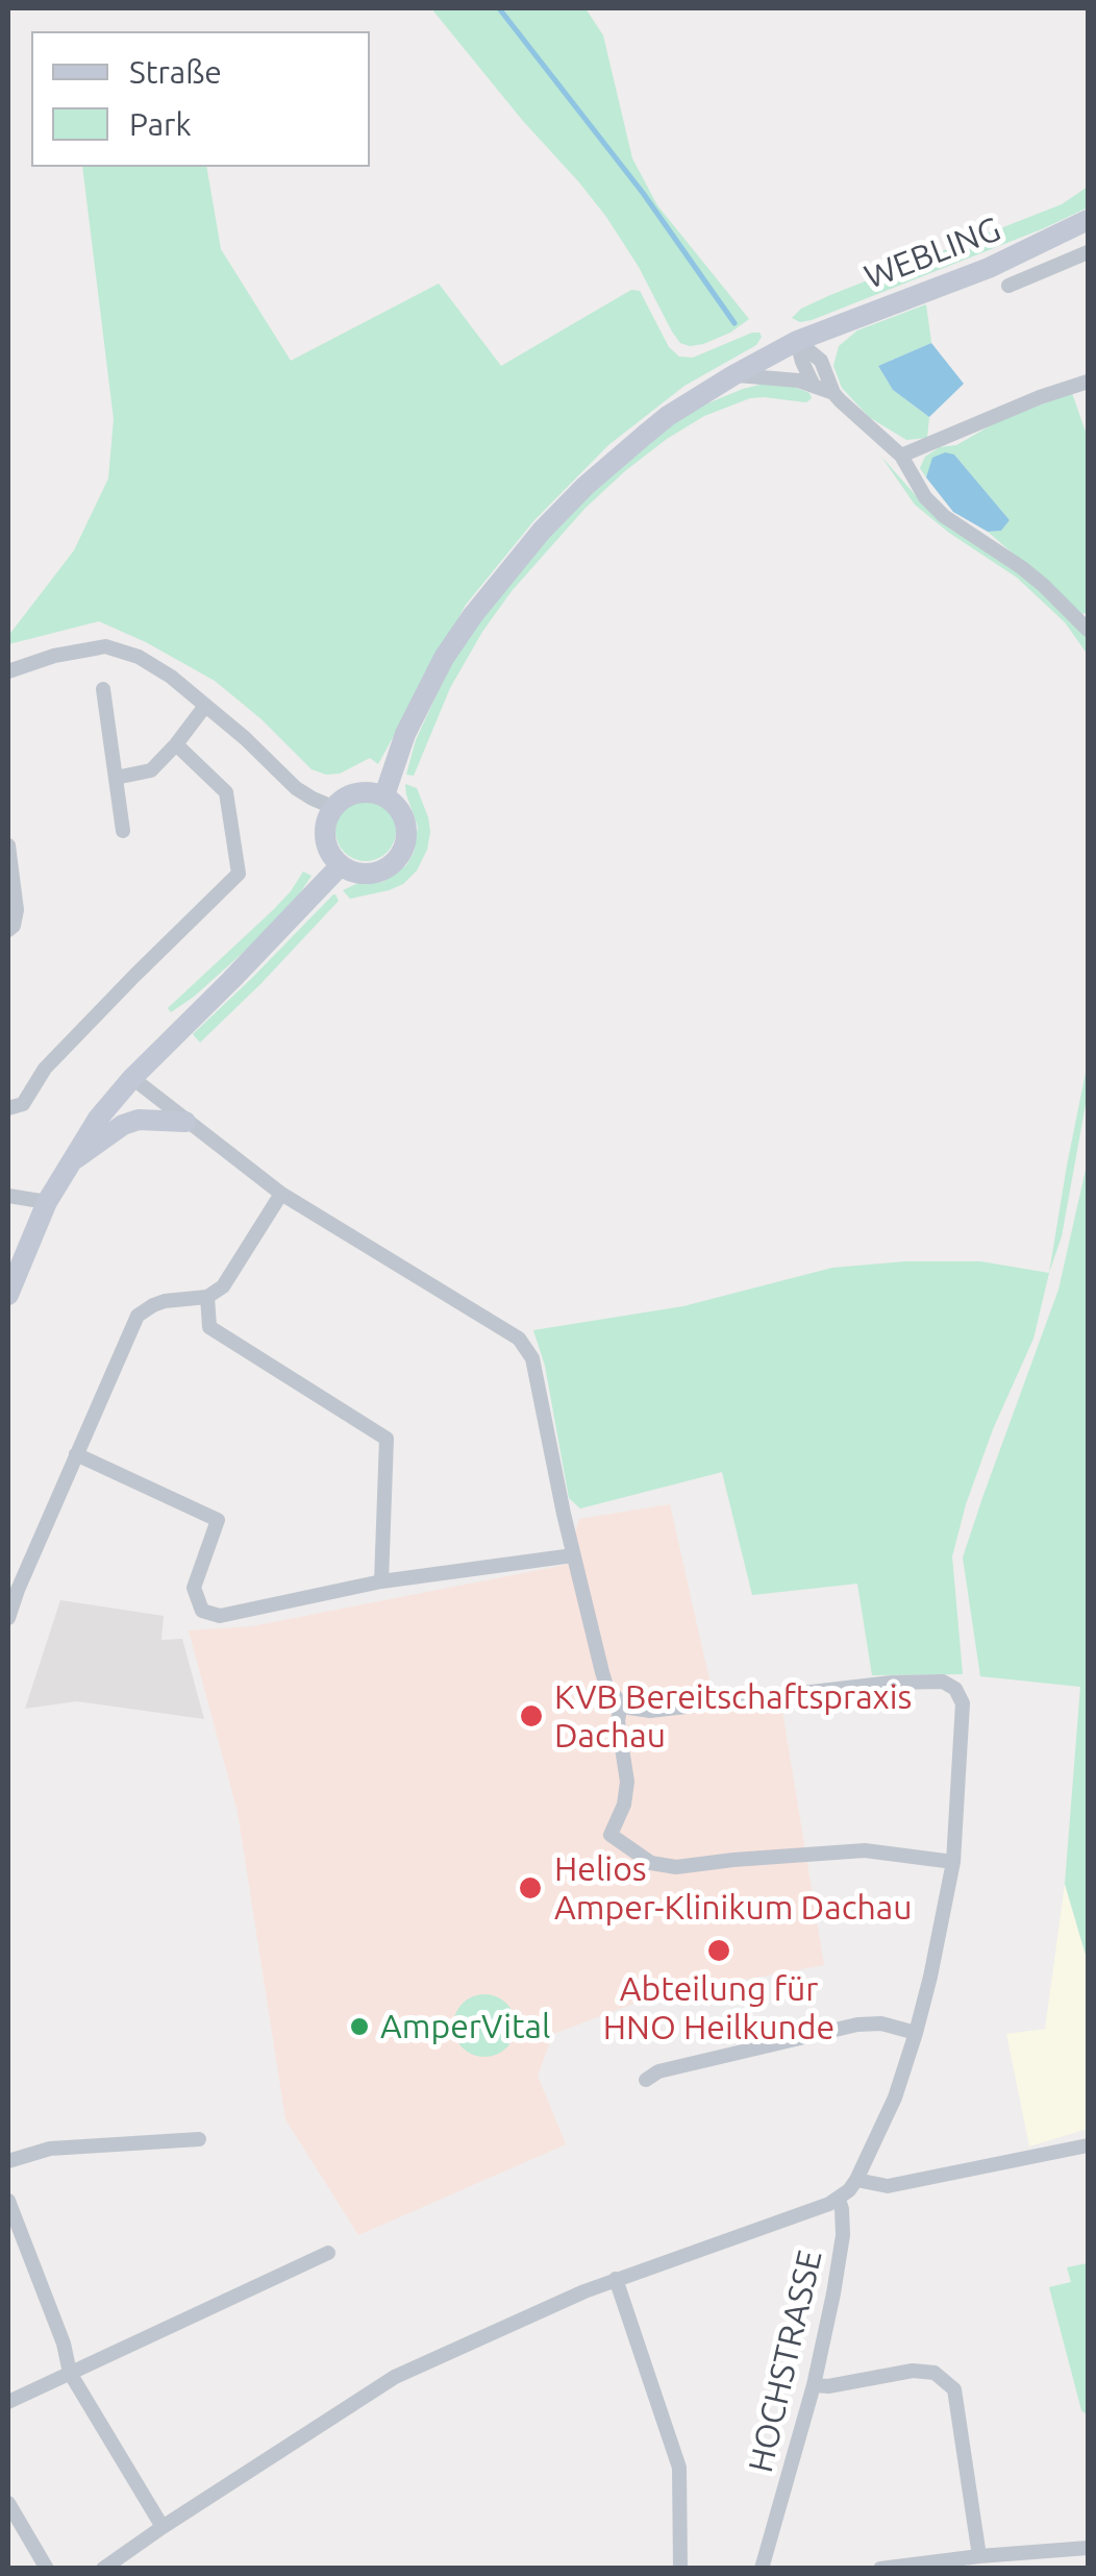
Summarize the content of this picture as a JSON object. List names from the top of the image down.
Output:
{
  "streets": {
    "main road": ["WEBLING"],
    "street": ["HOCHSTRASSE"]
  },
  "places": [
    "KVB Bereitschaftspraxis Dachau",
    "Helios Amper-Klinikum Dachau",
    "Abteilung für HNO Heilkunde",
    "AmperVital"
  ],
  "legend": ["Straße", "Park"]
}
